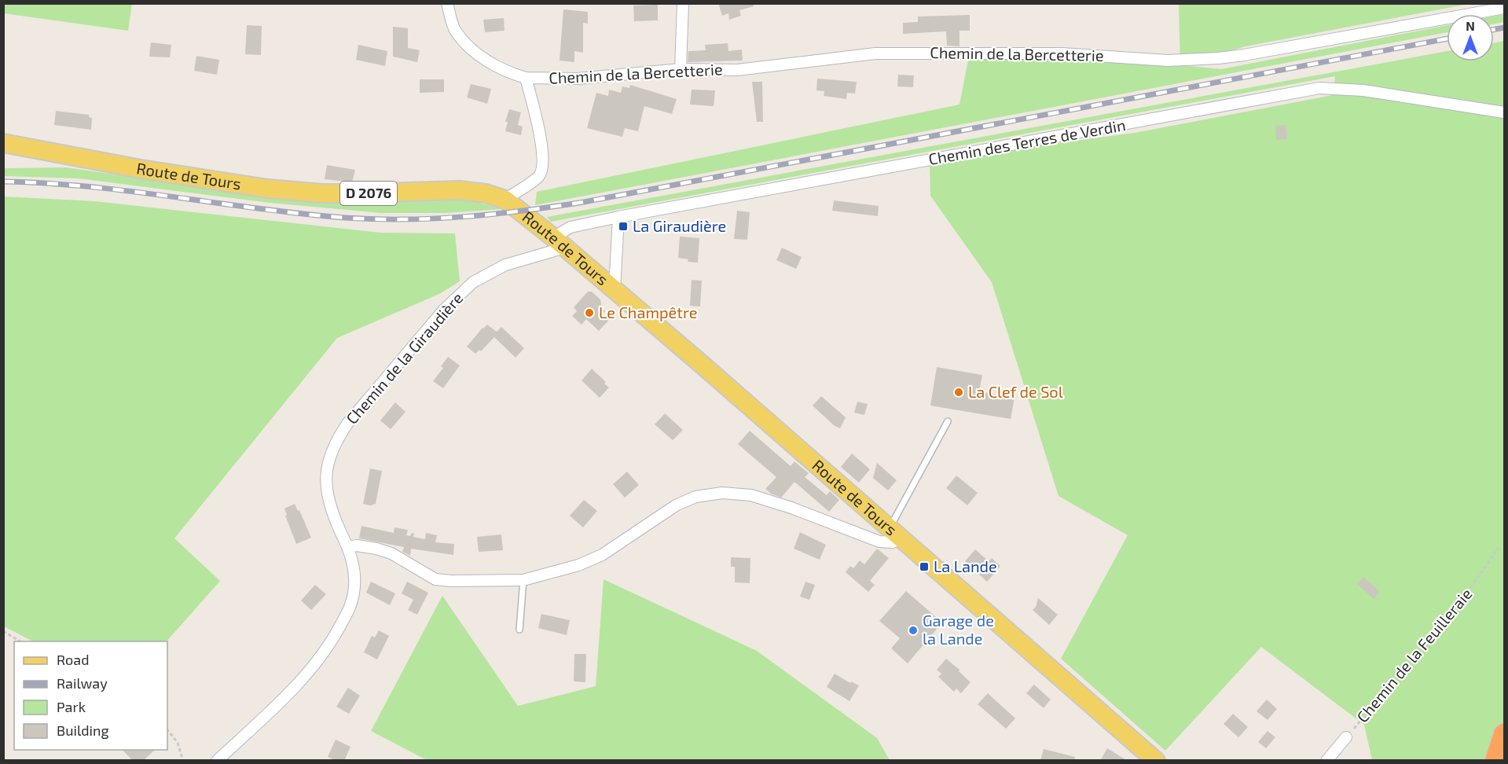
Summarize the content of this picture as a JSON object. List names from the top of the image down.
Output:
{
  "streets": {
    "main road": ["Route de Tours", "D 2076"],
    "street": [
      "Chemin de la Bercetterie",
      "Chemin des Terres de Verdin",
      "Chemin de la Giraudière",
      "Chemin de la Feuilleraie"
    ]
  },
  "crossings": [
    ["Chemin des Terres de Verdin", "Route de Tours"],
    ["Chemin des Terres de Verdin", "Chemin de la Giraudière"],
    ["Route de Tours", "Chemin de la Giraudière"]
  ],
  "places": {
    "transit": ["La Giraudière", "La Lande"],
    "other": ["Le Champêtre", "La Clef de Sol", "Garage de la Lande"]
  },
  "legend": [
    "Road",
    "Railway",
    "Park",
    "Building"
  ],
  "north": "top"
}
